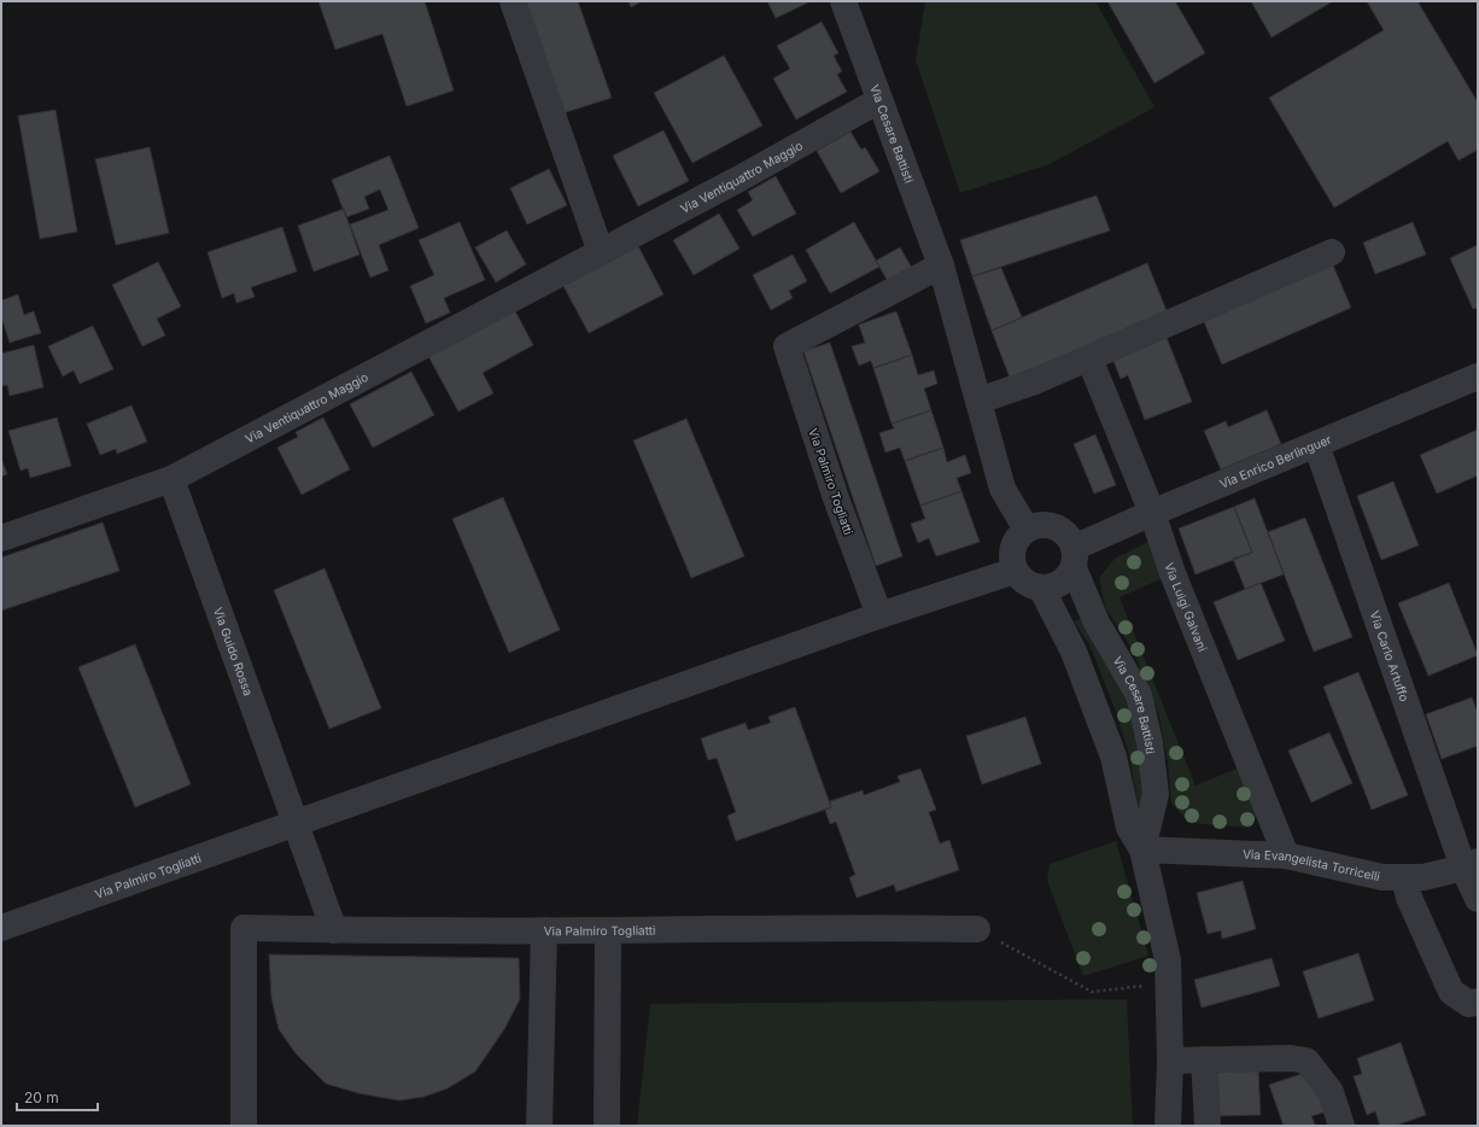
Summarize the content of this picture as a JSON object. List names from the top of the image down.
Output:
{
  "streets": {
    "street": [
      "Via Cesare Battisti",
      "Via Ventiquattro Maggio",
      "Via Enrico Berlinguer",
      "Via Palmiro Togliatti",
      "Via Luigi Galvani",
      "Via Guido Rossa",
      "Via Carlo Artuffo",
      "Via Evangelista Torricelli"
    ]
  },
  "crossings": [
    ["Via Cesare Battisti", "Via Ventiquattro Maggio"],
    ["Via Cesare Battisti", "Via Enrico Berlinguer"],
    ["Via Cesare Battisti", "Via Palmiro Togliatti"],
    ["Via Cesare Battisti", "Via Evangelista Torricelli"],
    ["Via Ventiquattro Maggio", "Via Guido Rossa"],
    ["Via Enrico Berlinguer", "Via Palmiro Togliatti"],
    ["Via Enrico Berlinguer", "Via Luigi Galvani"],
    ["Via Enrico Berlinguer", "Via Carlo Artuffo"],
    ["Via Palmiro Togliatti", "Via Guido Rossa"],
    ["Via Luigi Galvani", "Via Evangelista Torricelli"],
    ["Via Carlo Artuffo", "Via Evangelista Torricelli"]
  ],
  "scale_bar": "20 m"
}
